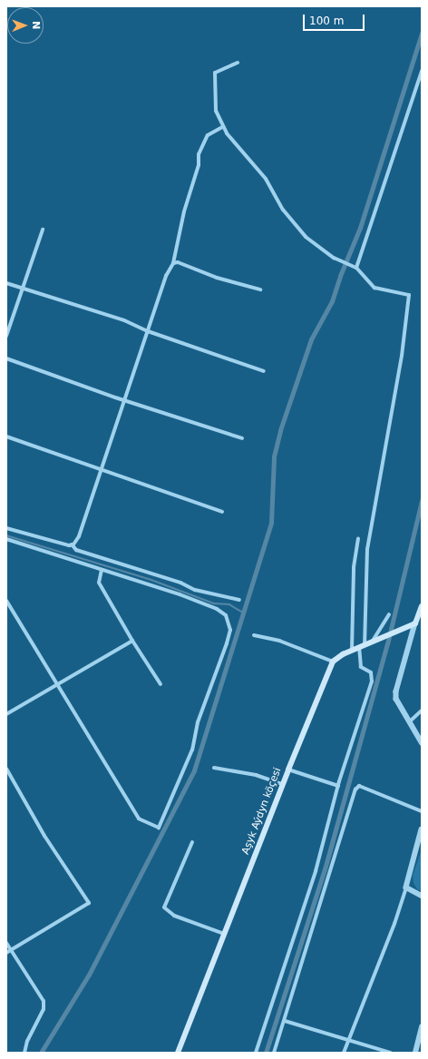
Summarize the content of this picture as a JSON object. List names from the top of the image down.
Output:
{
  "streets": {
    "main road": ["Aşyk Aýdyn köçesi"]
  },
  "scale_bar": "100 m",
  "north": "right"
}
